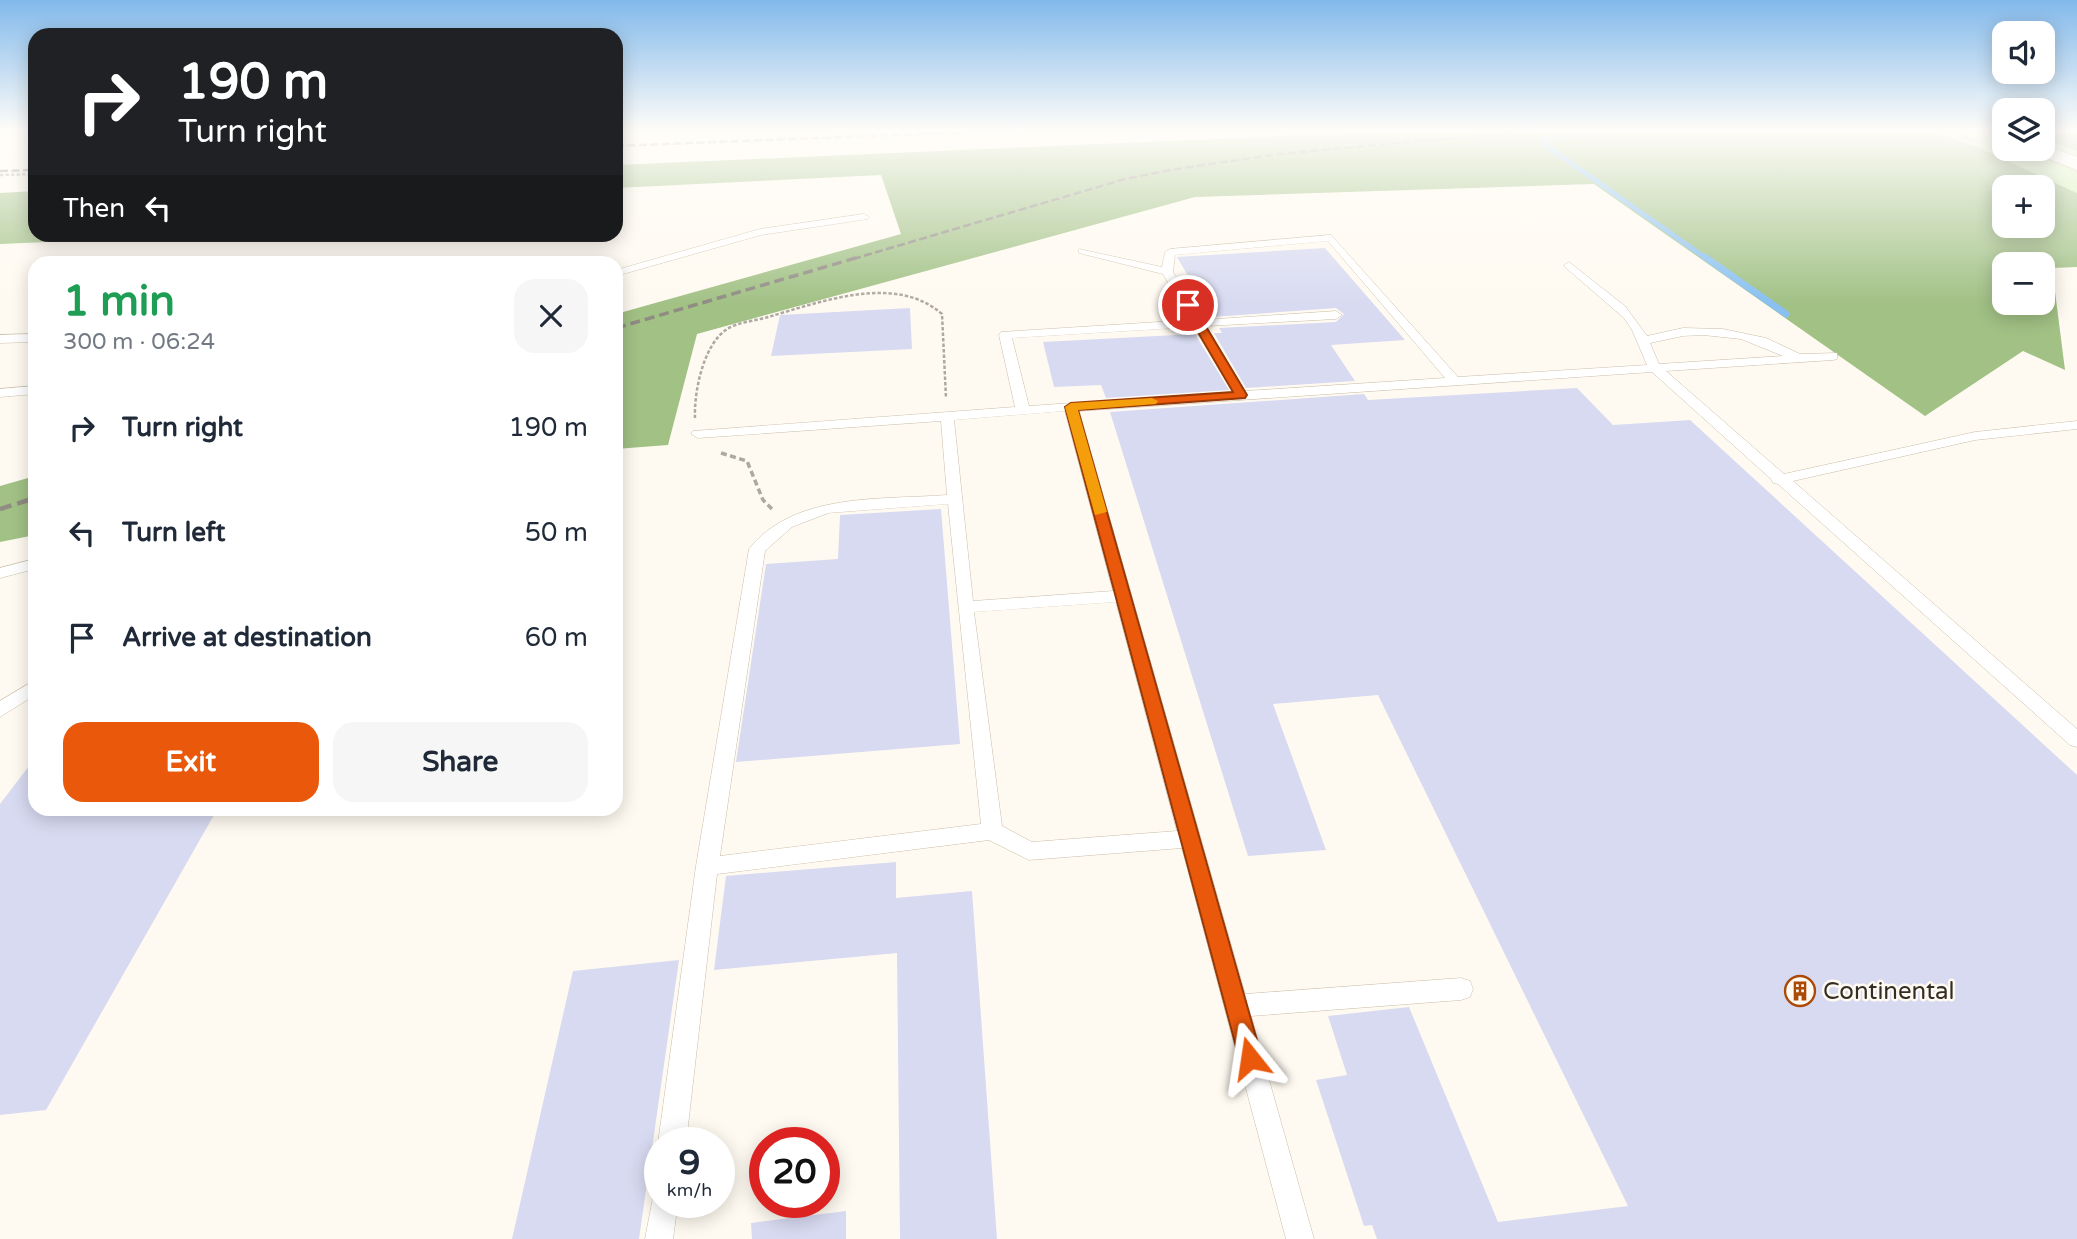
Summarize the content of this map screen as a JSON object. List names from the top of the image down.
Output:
{
  "places": {
    "building": ["Continental"]
  },
  "page": {
    "map_buttons": ["+", "−"],
    "turn": ["190 m", "Turn right"],
    "then": "Then",
    "heading": ["1 min", "300 m · 06:24"],
    "list": [
      {
        "name": "Turn right",
        "value": "190 m"
      },
      {
        "name": "Turn left",
        "value": "50 m"
      },
      {
        "name": "Arrive at destination",
        "value": "60 m"
      }
    ],
    "buttons": ["Exit", "Share"],
    "speed": "9 km/h",
    "limit": "20"
  }
}
